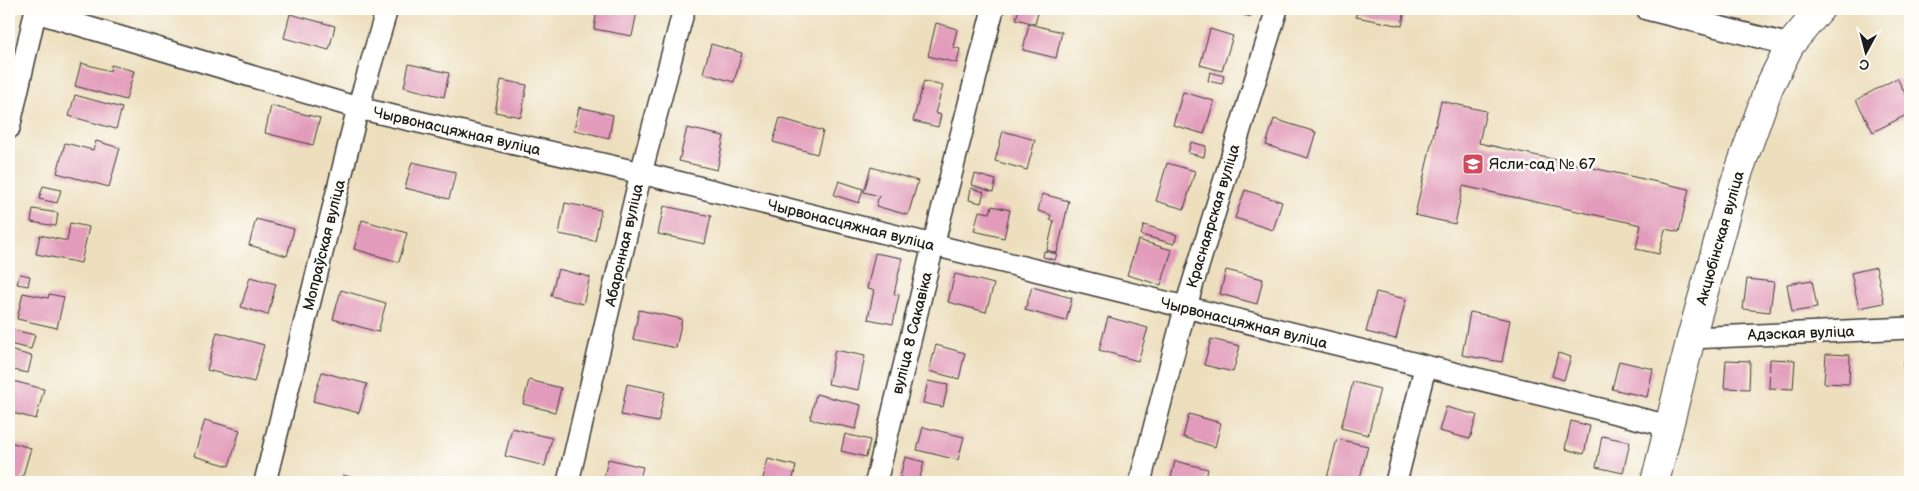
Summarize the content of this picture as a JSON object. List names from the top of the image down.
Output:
{
  "streets": {
    "street": [
      "Чырвонасцяжная вуліца",
      "Краснаярская вуліца",
      "Акцюбінская вуліца",
      "Мопраўская вуліца",
      "Абаронная вуліца",
      "вуліца 8 Сакавіка",
      "Адэская вуліца"
    ]
  },
  "crossings": [
    ["Чырвонасцяжная вуліца", "Краснаярская вуліца"],
    ["Чырвонасцяжная вуліца", "Акцюбінская вуліца"],
    ["Чырвонасцяжная вуліца", "Мопраўская вуліца"],
    ["Чырвонасцяжная вуліца", "Абаронная вуліца"],
    ["Чырвонасцяжная вуліца", "вуліца 8 Сакавіка"],
    ["Акцюбінская вуліца", "Адэская вуліца"]
  ],
  "places": {
    "school or university": ["Ясли-сад № 67"]
  },
  "north": "bottom"
}
